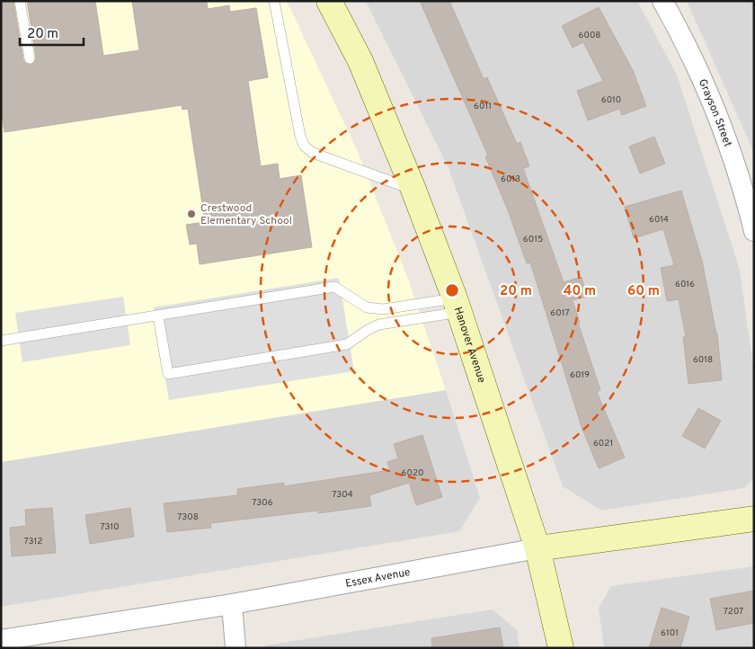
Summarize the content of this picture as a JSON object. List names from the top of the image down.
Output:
{
  "streets": {
    "street": ["Grayson Street", "Hanover Avenue", "Essex Avenue"]
  },
  "crossings": [
    ["Hanover Avenue", "Essex Avenue"]
  ],
  "places": ["Crestwood Elementary School"],
  "house_numbers": [
    "6008",
    "6010",
    "6011",
    "6013",
    "6014",
    "6015",
    "6016",
    "6017",
    "6018",
    "6019",
    "6021",
    "6020",
    "7304",
    "7306",
    "7308",
    "7310",
    "7312",
    "7207",
    "6101"
  ],
  "scale_bar": "20 m",
  "rings": ["20 m", "40 m", "60 m"]
}
